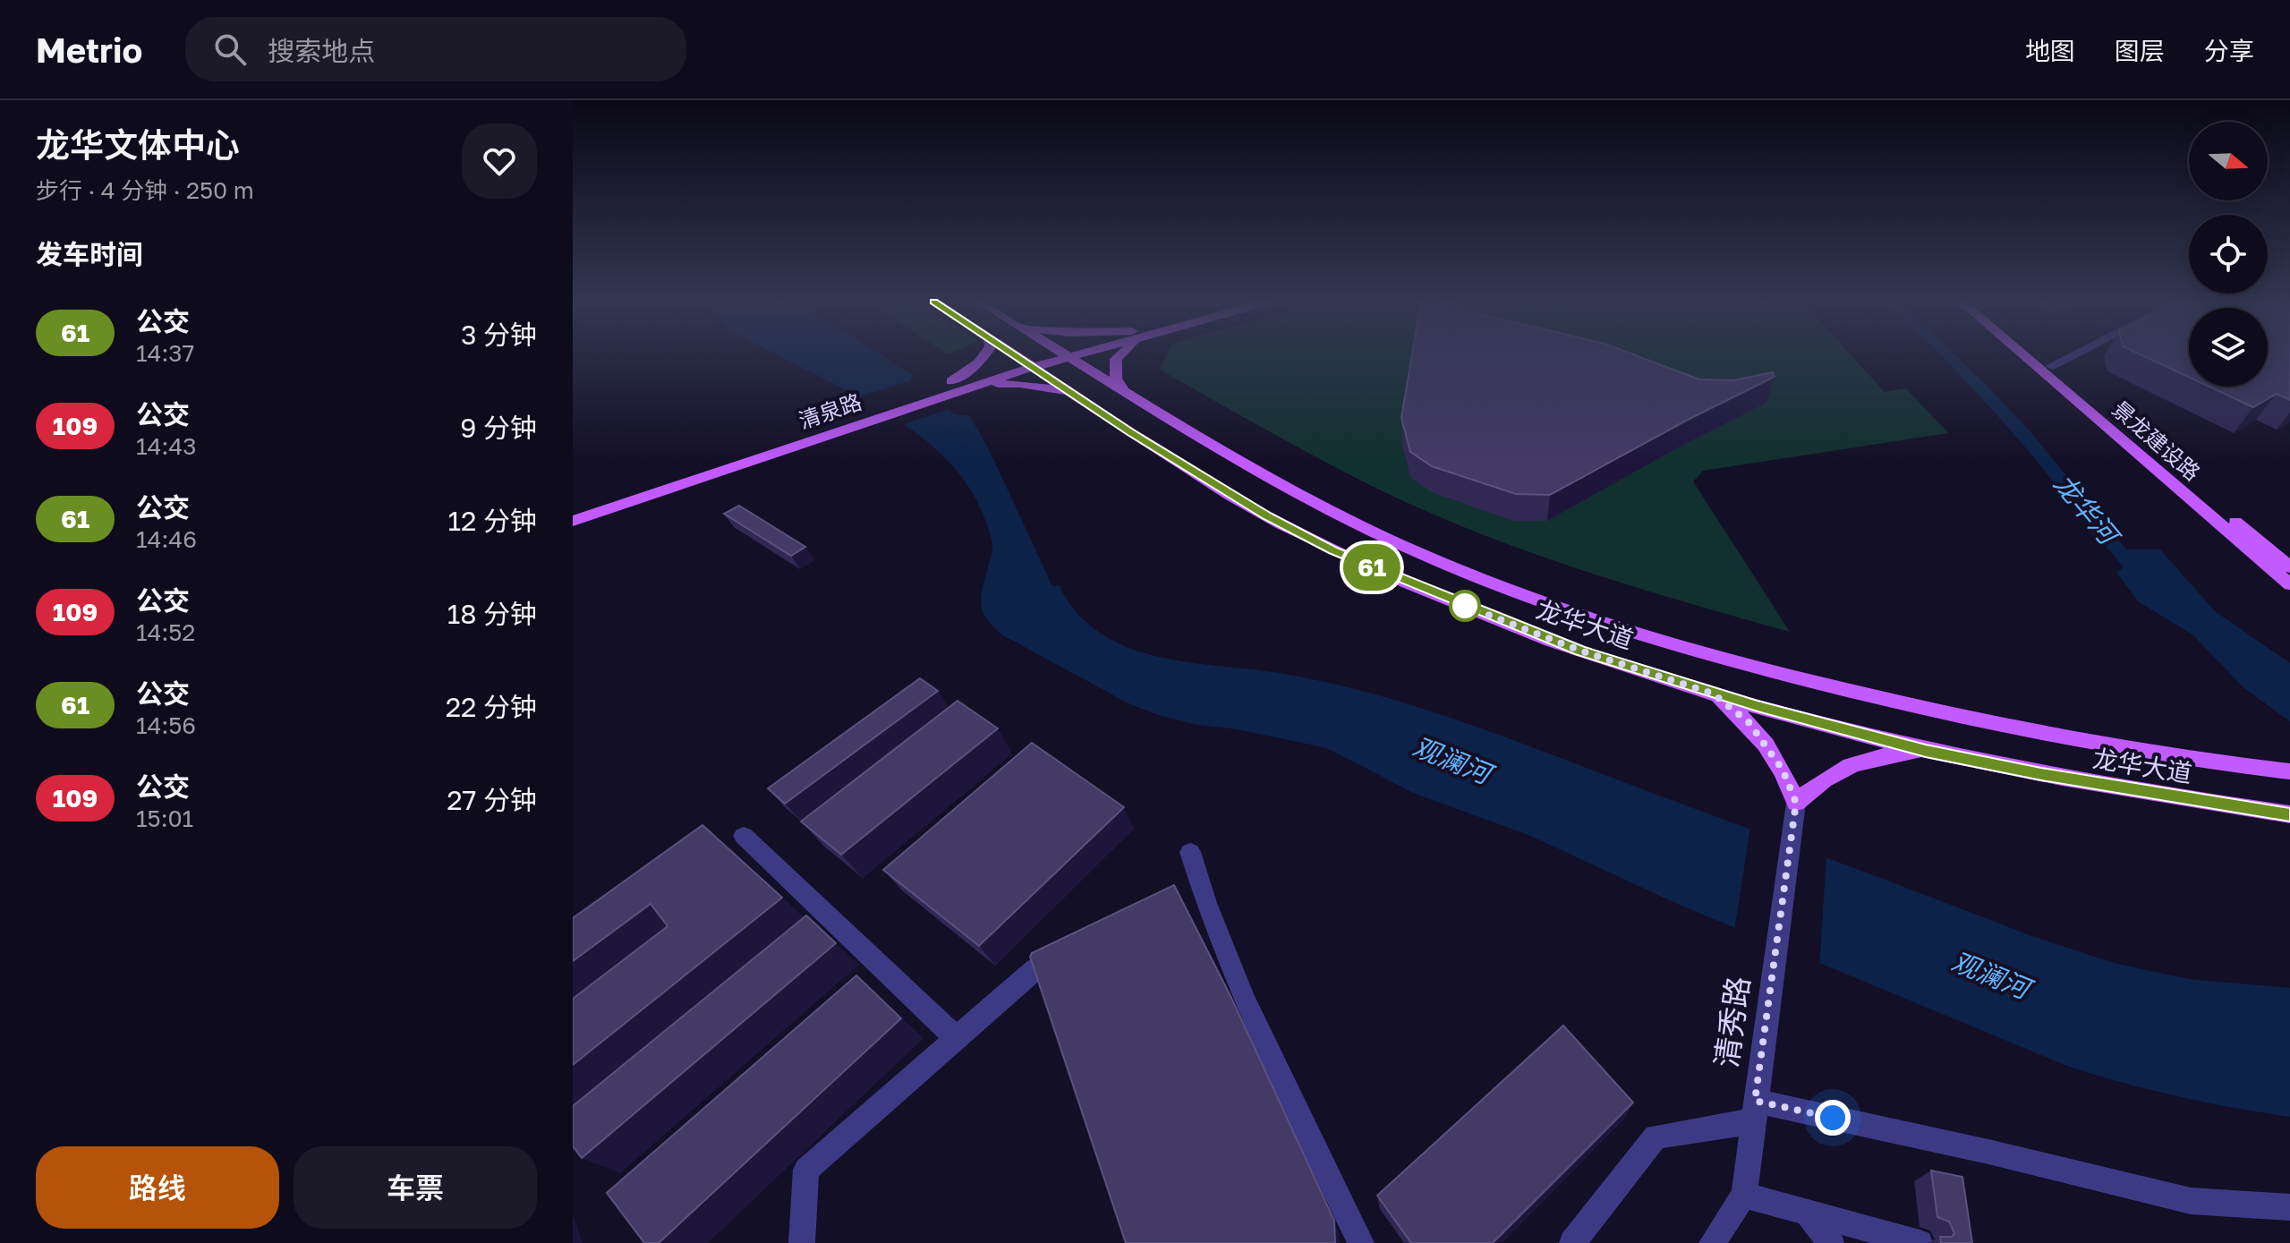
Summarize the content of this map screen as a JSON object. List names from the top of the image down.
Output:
{
  "streets": {
    "main road": ["清泉路", "景龙建设路", "龙华大道"],
    "street": ["清秀路"]
  },
  "crossings": [
    ["清泉路", "龙华大道"]
  ],
  "water": ["龙华河", "观澜河"],
  "lines": ["bus line 61"],
  "north": "right",
  "page": {
    "header": "Metrio",
    "search": "搜索地点",
    "nav": ["地图", "图层", "分享"],
    "heading": [
      ["龙华文体中心", "步行 · 4 分钟 · 250 m"],
      "发车时间"
    ],
    "on_map": "61",
    "list": [
      {
        "mark": "61",
        "name": "公交",
        "note": "14:37",
        "value": "3 分钟"
      },
      {
        "mark": "109",
        "name": "公交",
        "note": "14:43",
        "value": "9 分钟"
      },
      {
        "mark": "61",
        "name": "公交",
        "note": "14:46",
        "value": "12 分钟"
      },
      {
        "mark": "109",
        "name": "公交",
        "note": "14:52",
        "value": "18 分钟"
      },
      {
        "mark": "61",
        "name": "公交",
        "note": "14:56",
        "value": "22 分钟"
      },
      {
        "mark": "109",
        "name": "公交",
        "note": "15:01",
        "value": "27 分钟"
      }
    ],
    "buttons": ["路线", "车票"]
  }
}
